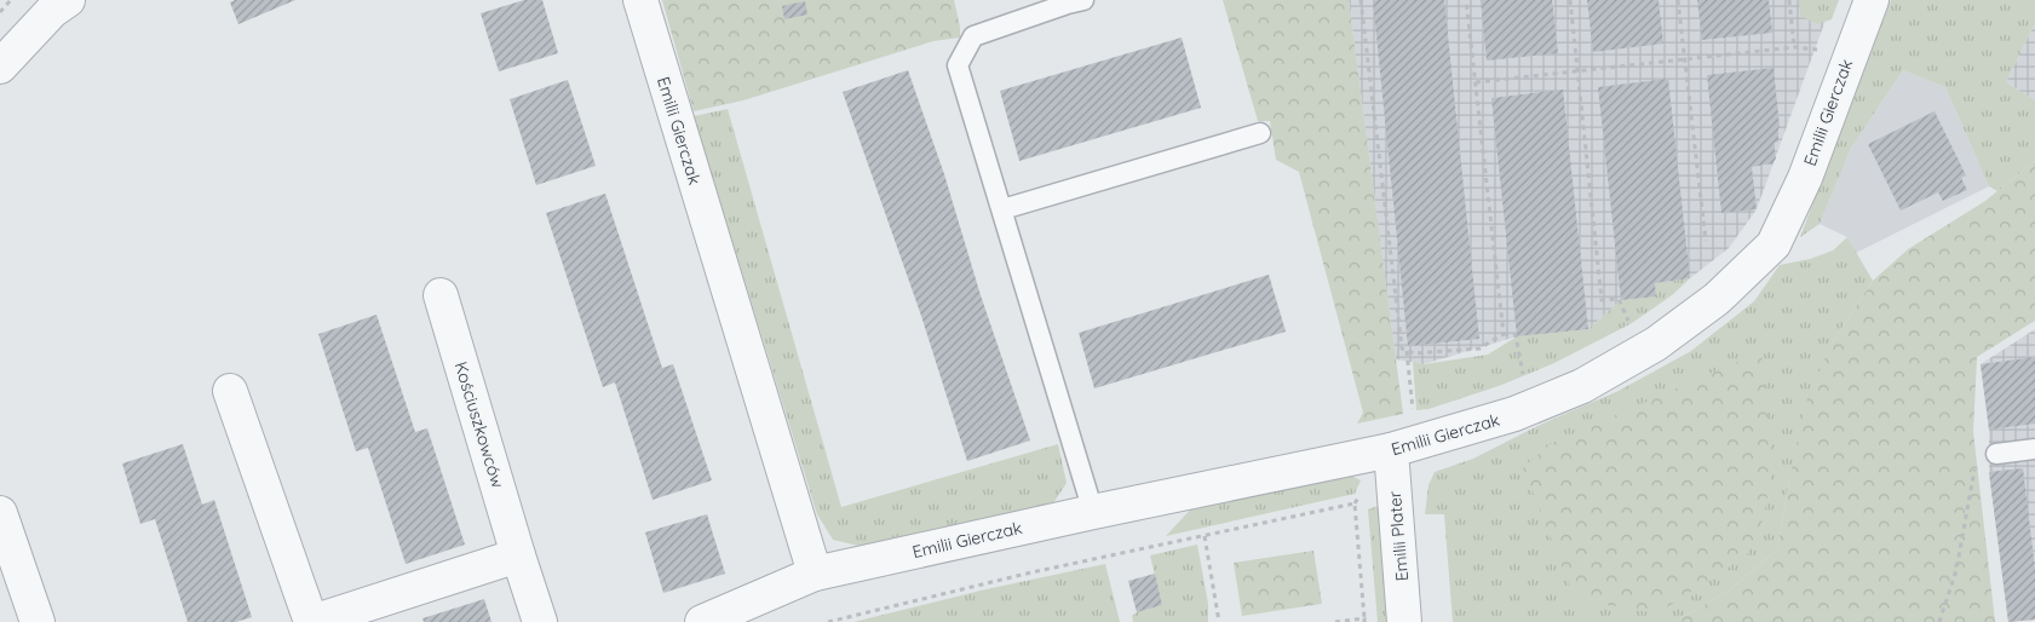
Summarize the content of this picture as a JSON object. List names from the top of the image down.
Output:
{
  "streets": {
    "street": ["Emilii Gierczak", "Kościuszkowców", "Emilii Plater"]
  },
  "crossings": [
    ["Emilii Gierczak", "Emilii Plater"]
  ]
}
